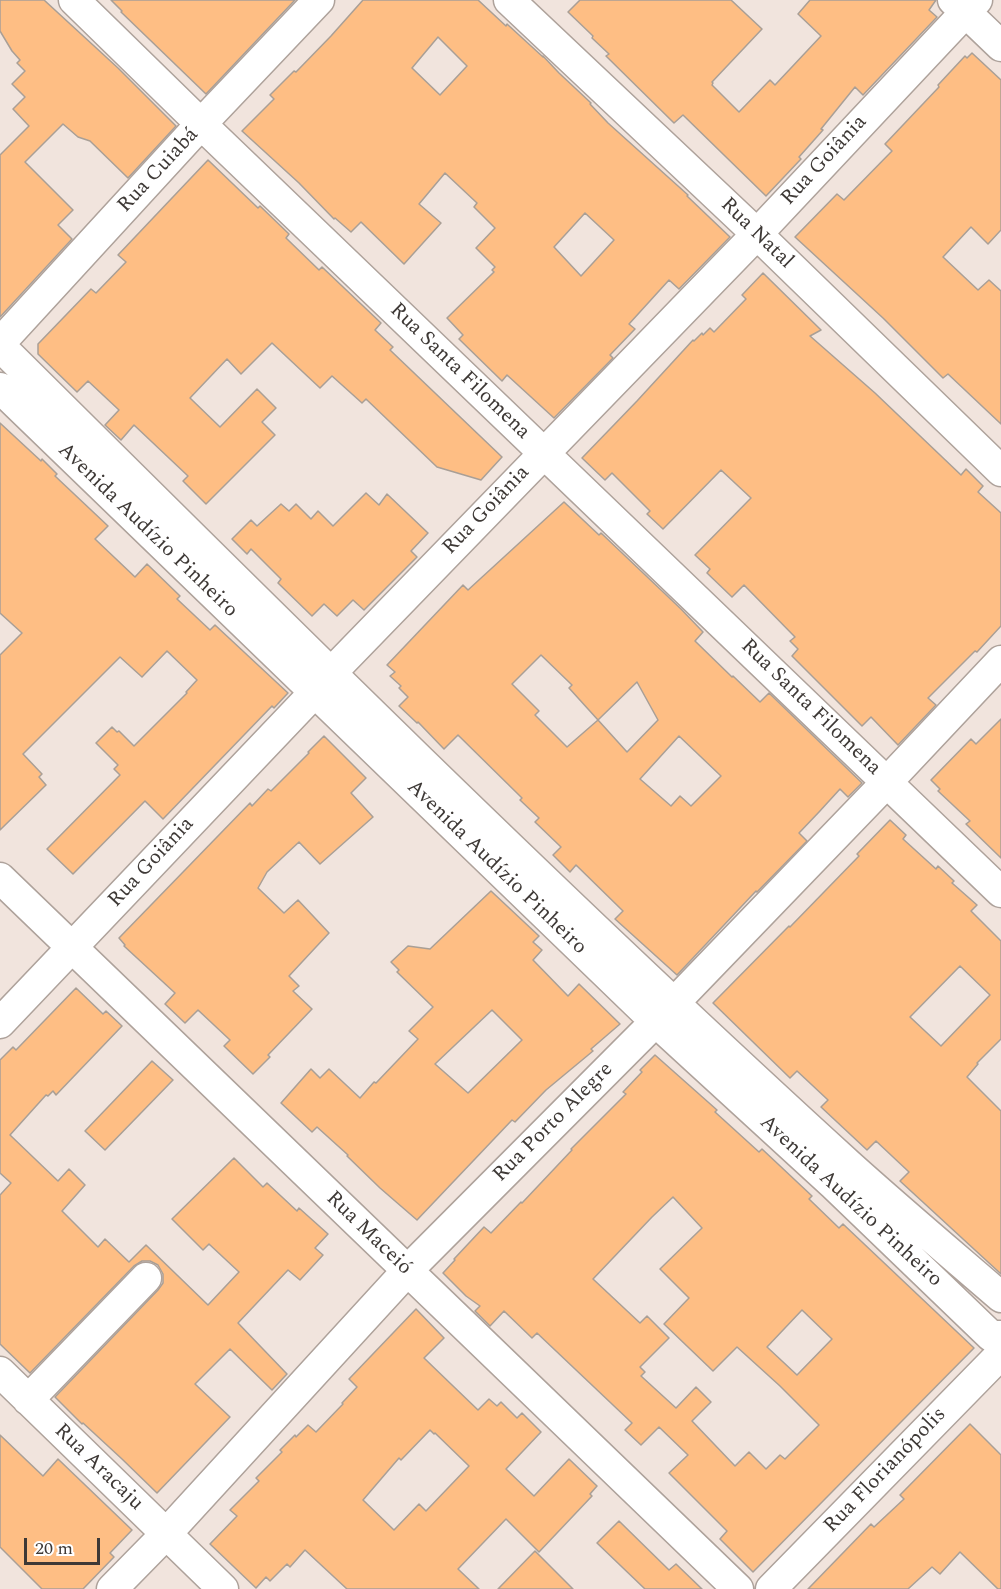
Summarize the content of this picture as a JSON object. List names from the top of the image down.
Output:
{
  "streets": {
    "street": [
      "Rua Goiânia",
      "Rua Cuiabá",
      "Rua Natal",
      "Rua Santa Filomena",
      "Avenida Audízio Pinheiro",
      "Rua Porto Alegre",
      "Rua Maceió",
      "Rua Aracaju",
      "Rua Florianópolis"
    ]
  },
  "crossings": [
    ["Rua Goiânia", "Rua Natal"],
    ["Rua Goiânia", "Rua Santa Filomena"],
    ["Rua Goiânia", "Avenida Audízio Pinheiro"],
    ["Rua Goiânia", "Rua Maceió"],
    ["Rua Cuiabá", "Rua Santa Filomena"],
    ["Rua Cuiabá", "Avenida Audízio Pinheiro"],
    ["Rua Santa Filomena", "Rua Porto Alegre"],
    ["Avenida Audízio Pinheiro", "Rua Porto Alegre"],
    ["Rua Porto Alegre", "Rua Maceió"],
    ["Rua Porto Alegre", "Rua Aracaju"]
  ],
  "scale_bar": "20 m"
}
